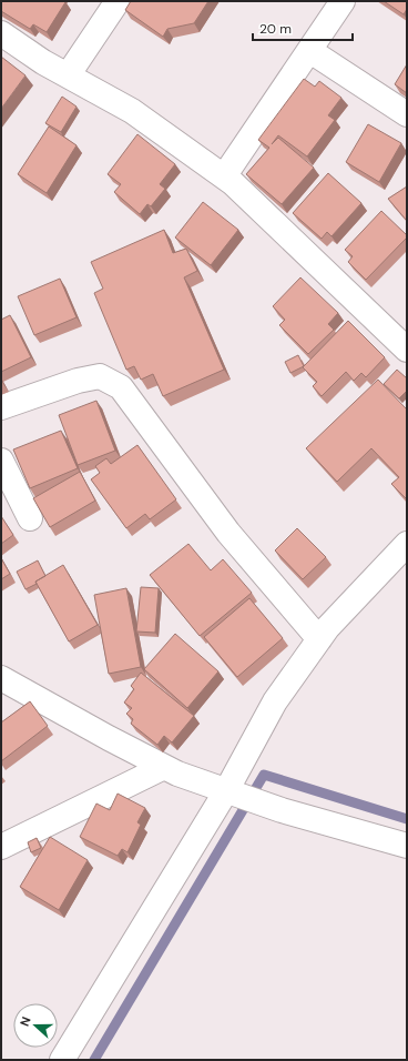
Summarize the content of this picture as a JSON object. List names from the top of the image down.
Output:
{
  "scale_bar": "20 m",
  "north": "left"
}
